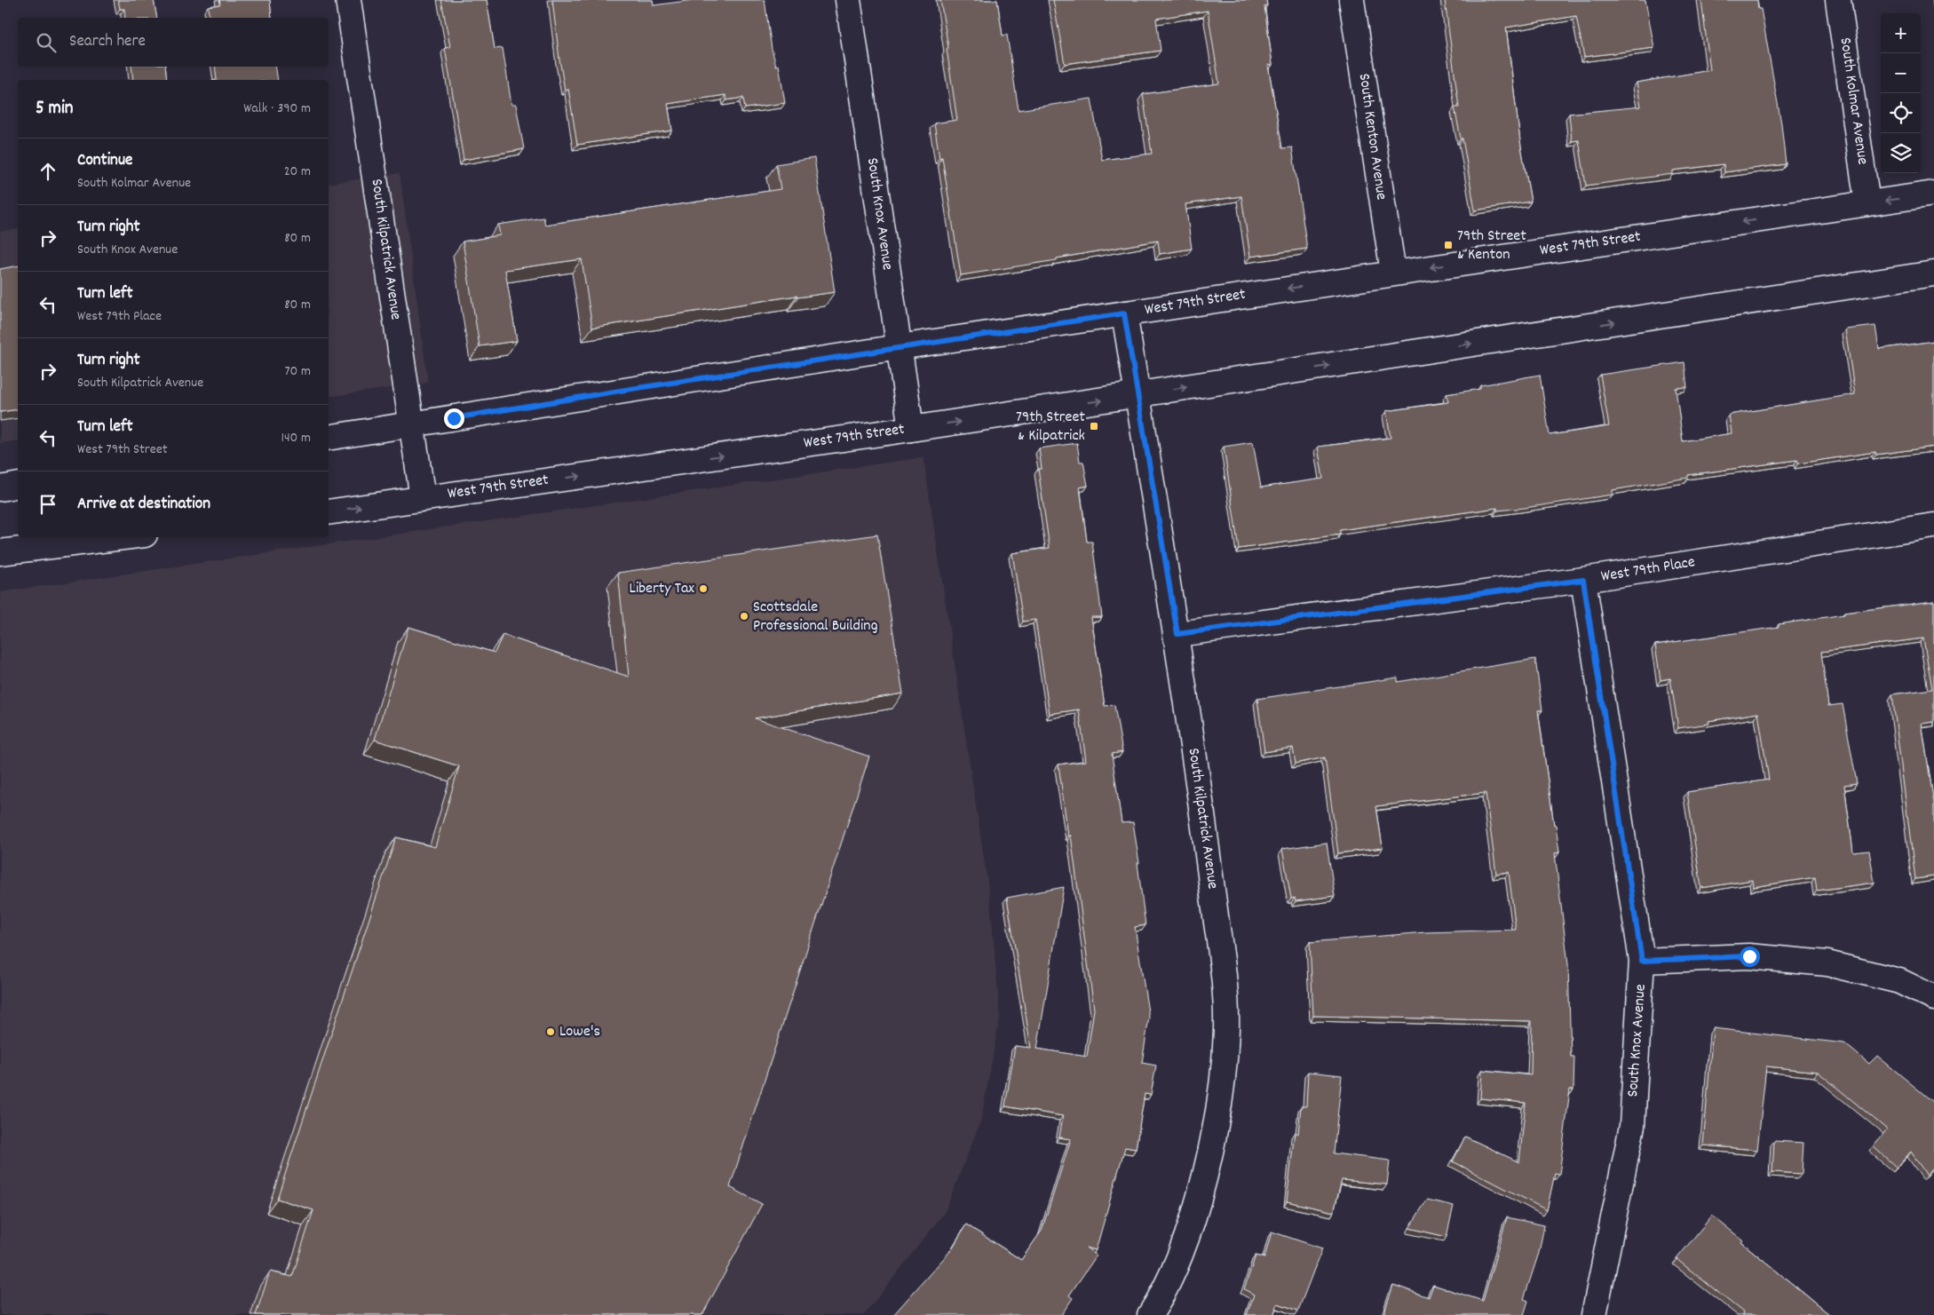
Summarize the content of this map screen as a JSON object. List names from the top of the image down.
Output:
{
  "streets": {
    "street": [
      "South Kolmar Avenue",
      "South Kenton Avenue",
      "South Knox Avenue",
      "West 79th Street",
      "South Kilpatrick Avenue",
      "West 79th Place"
    ]
  },
  "crossings": [
    ["South Kolmar Avenue", "West 79th Street"],
    ["South Kenton Avenue", "West 79th Street"],
    ["South Knox Avenue", "West 79th Street"],
    ["South Knox Avenue", "West 79th Place"],
    ["West 79th Street", "South Kilpatrick Avenue"],
    ["South Kilpatrick Avenue", "West 79th Place"]
  ],
  "places": {
    "transit": ["79th Street & Kenton", "79th Street & Kilpatrick"],
    "other": ["Liberty Tax", "Scottsdale Professional Building", "Lowe's"]
  },
  "page": {
    "map_buttons": ["+", "−"],
    "search": "Search here",
    "heading": ["5 min", "Walk · 390 m"],
    "list": [
      ["Continue", "South Kolmar Avenue", "20 m"],
      ["Turn right", "South Knox Avenue", "80 m"],
      ["Turn left", "West 79th Place", "80 m"],
      ["Turn right", "South Kilpatrick Avenue", "70 m"],
      ["Turn left", "West 79th Street", "140 m"],
      "Arrive at destination"
    ]
  }
}
